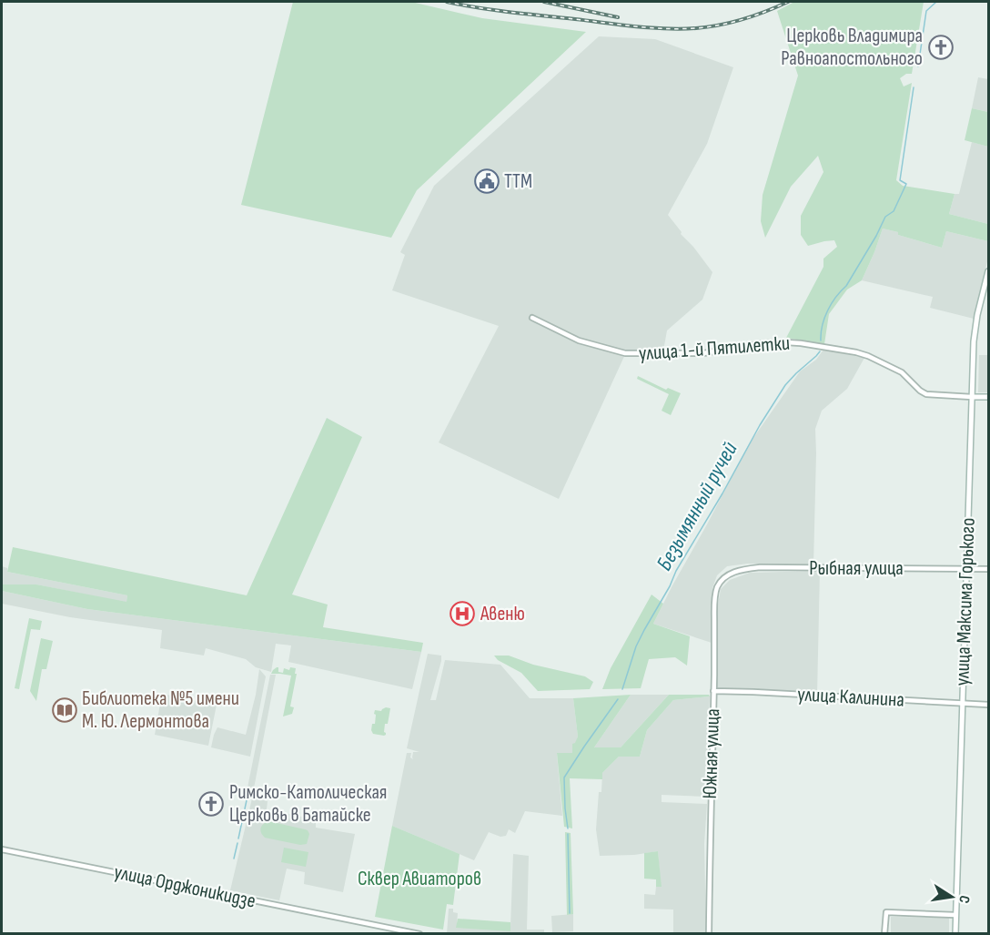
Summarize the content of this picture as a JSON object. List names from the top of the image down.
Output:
{
  "streets": {
    "main road": ["улица 1-й Пятилетки", "улица Максима Горького"],
    "street": [
      "Рыбная улица",
      "улица Калинина",
      "Южная улица",
      "улица Орджоникидзе"
    ]
  },
  "crossings": [
    ["улица 1-й Пятилетки", "улица Максима Горького"],
    ["Рыбная улица", "улица Максима Горького"],
    ["Рыбная улица", "Южная улица"],
    ["улица Максима Горького", "улица Калинина"],
    ["улица Калинина", "Южная улица"]
  ],
  "water": ["Безымянный ручей"],
  "parks": ["Сквер Авиаторов"],
  "places": {
    "church": ["Церковь Владимира Равноапостольного", "Римско-Католическая Церковь в Батайске"],
    "public building": ["ТТМ"],
    "hospital": ["Авеню"],
    "library": ["Библиотека №5 имени М. Ю. Лермонтова"]
  },
  "north": "right"
}
